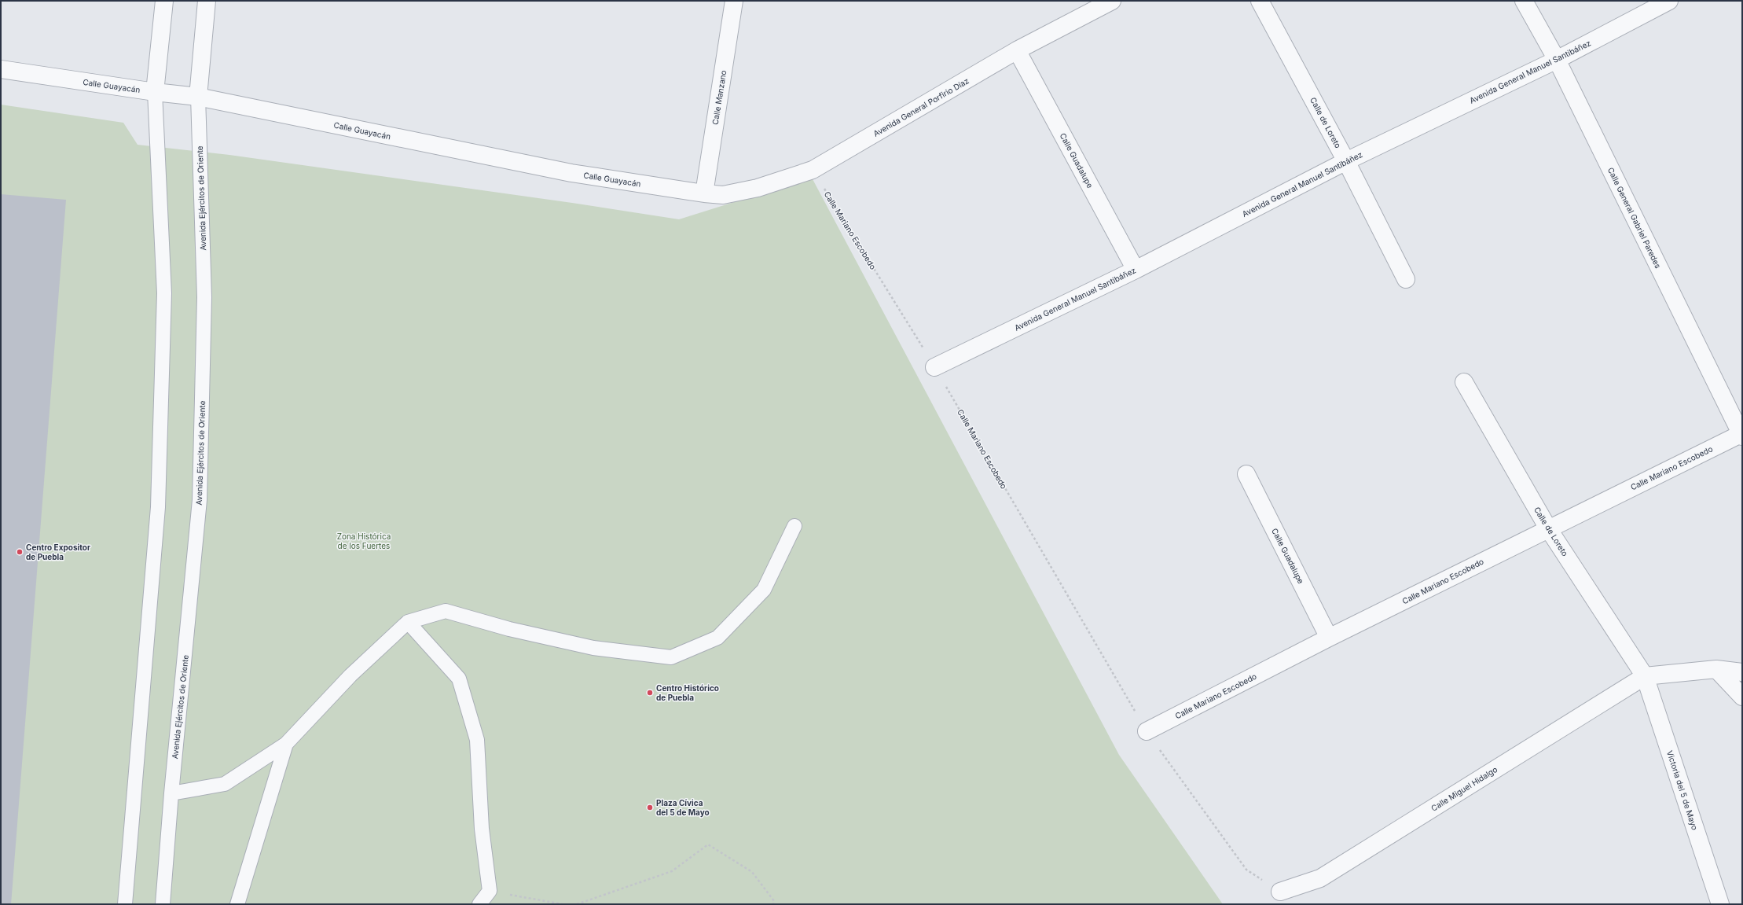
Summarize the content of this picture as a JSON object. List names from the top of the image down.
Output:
{
  "streets": {
    "street": [
      "Avenida General Manuel Santibáñez",
      "Calle Guayacán",
      "Calle Manzano",
      "Avenida General Porfirio Díaz",
      "Calle de Loreto",
      "Calle Guadalupe",
      "Avenida Ejércitos de Oriente",
      "Calle General Gabriel Paredes",
      "Calle Mariano Escobedo",
      "Calle Miguel Hidalgo",
      "Victoria del 5 de Mayo"
    ]
  },
  "crossings": [
    ["Avenida General Manuel Santibáñez", "Calle de Loreto"],
    ["Avenida General Manuel Santibáñez", "Calle Guadalupe"],
    ["Avenida General Manuel Santibáñez", "Calle General Gabriel Paredes"],
    ["Avenida General Manuel Santibáñez", "Calle Mariano Escobedo"],
    ["Calle Guayacán", "Calle Manzano"],
    ["Calle Guayacán", "Avenida General Porfirio Díaz"],
    ["Calle Guayacán", "Avenida Ejércitos de Oriente"],
    ["Avenida General Porfirio Díaz", "Calle Guadalupe"],
    ["Avenida General Porfirio Díaz", "Calle Mariano Escobedo"],
    ["Calle de Loreto", "Calle Mariano Escobedo"],
    ["Calle de Loreto", "Calle Miguel Hidalgo"],
    ["Calle de Loreto", "Victoria del 5 de Mayo"],
    ["Calle Guadalupe", "Calle Mariano Escobedo"],
    ["Calle General Gabriel Paredes", "Calle Mariano Escobedo"],
    ["Calle Mariano Escobedo", "Calle Miguel Hidalgo"],
    ["Calle Miguel Hidalgo", "Victoria del 5 de Mayo"]
  ],
  "parks": ["Zona Histórica de los Fuertes"],
  "places": ["Centro Expositor de Puebla", "Centro Histórico de Puebla", "Plaza Cívica del 5 de Mayo"]
}
